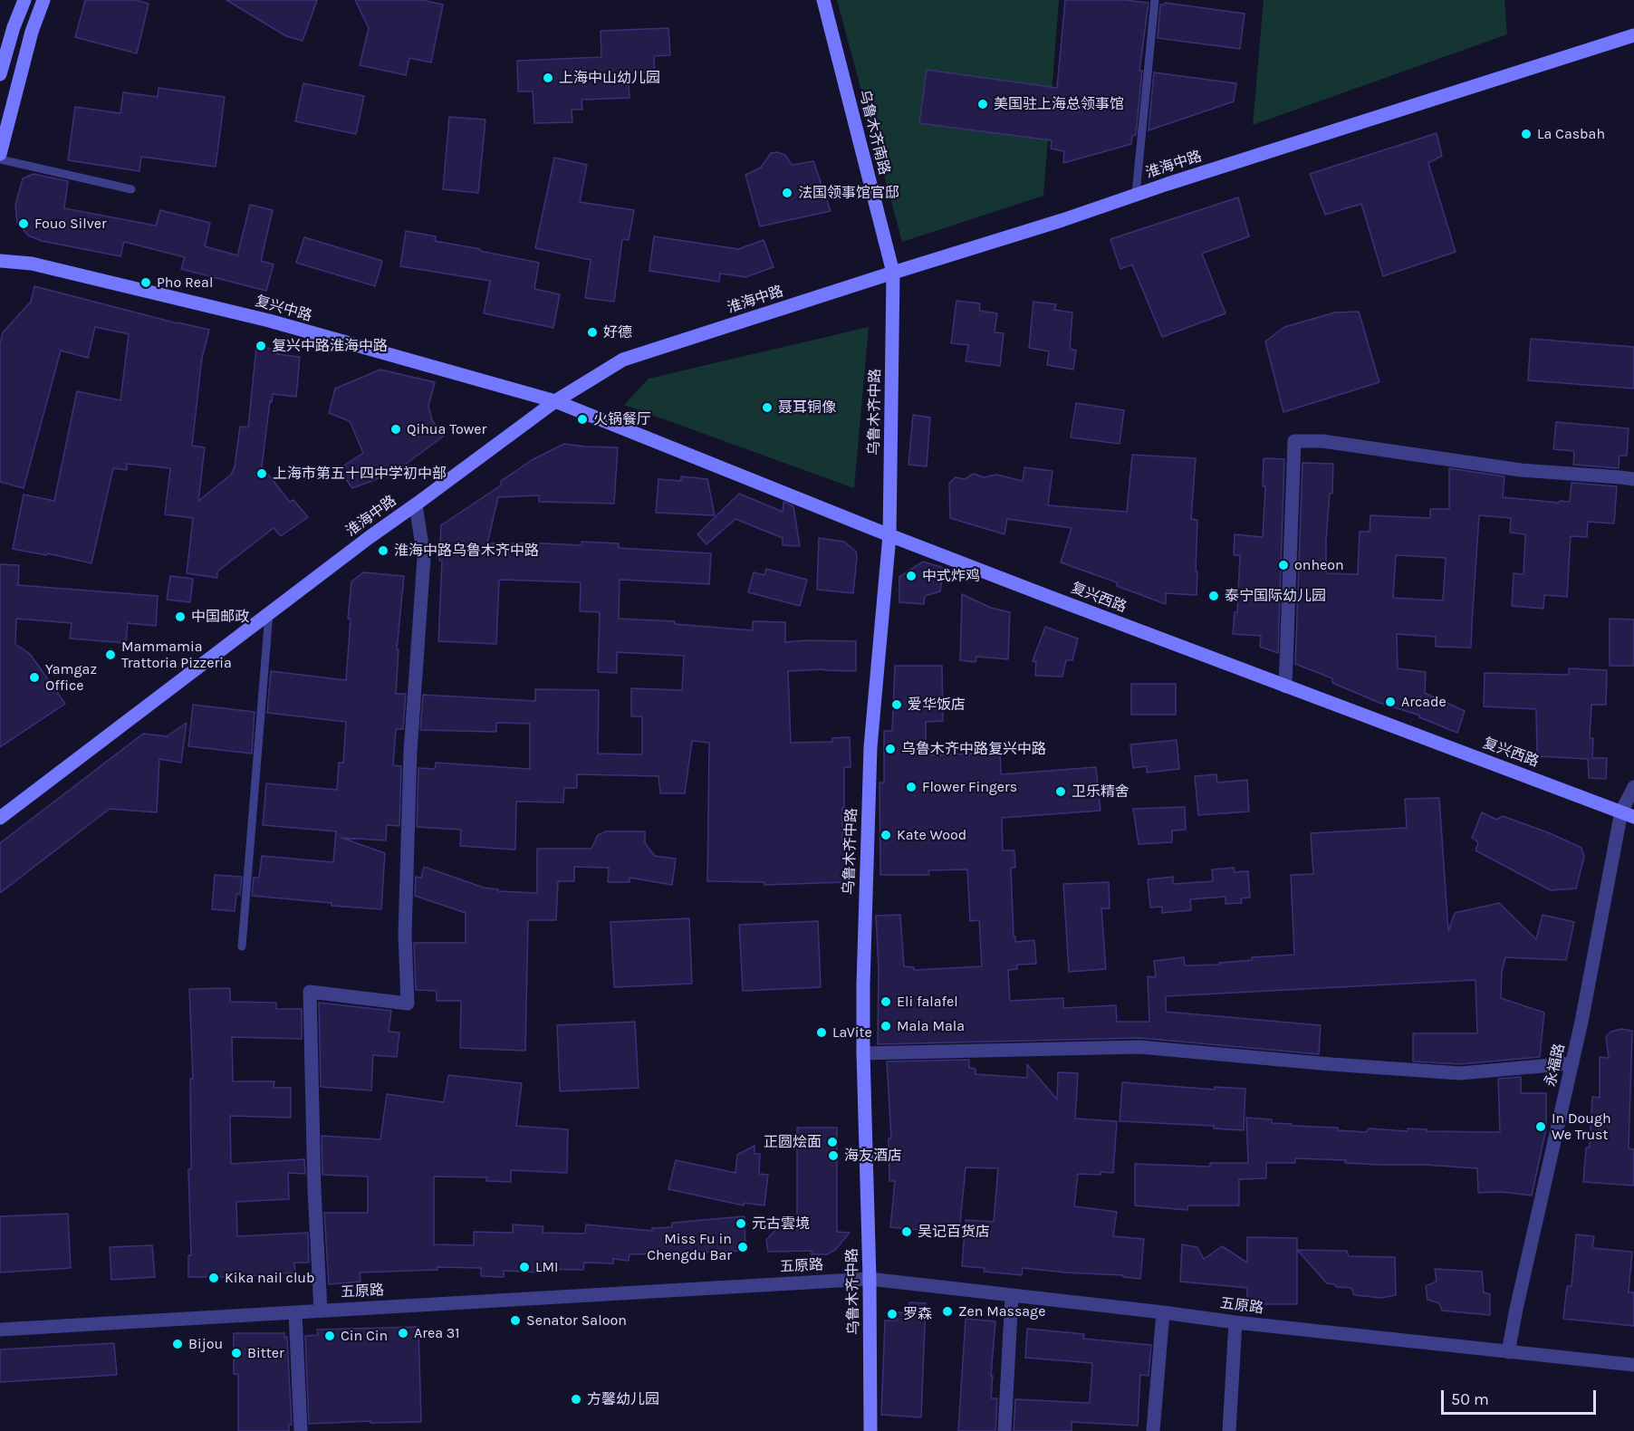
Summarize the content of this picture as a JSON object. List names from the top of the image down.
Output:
{
  "streets": {
    "main road": [
      "乌鲁木齐南路",
      "淮海中路",
      "复兴中路",
      "乌鲁木齐中路",
      "复兴西路"
    ],
    "street": ["永福路", "五原路"]
  },
  "crossings": [
    ["乌鲁木齐南路", "淮海中路"],
    ["乌鲁木齐南路", "乌鲁木齐中路"],
    ["淮海中路", "复兴中路"],
    ["淮海中路", "乌鲁木齐中路"],
    ["淮海中路", "复兴西路"],
    ["复兴中路", "复兴西路"],
    ["乌鲁木齐中路", "复兴西路"],
    ["乌鲁木齐中路", "五原路"],
    ["复兴西路", "永福路"],
    ["永福路", "五原路"]
  ],
  "places": [
    "上海中山幼儿园",
    "美国驻上海总领事馆",
    "La Casbah",
    "法国领事馆官邸",
    "Fouo Silver",
    "Pho Real",
    "好德",
    "复兴中路淮海中路",
    "聂耳铜像",
    "火锅餐厅",
    "Qihua Tower",
    "上海市第五十四中学初中部",
    "淮海中路乌鲁木齐中路",
    "onheon",
    "中式炸鸡",
    "泰宁国际幼儿园",
    "中国邮政",
    "Mammamia Trattoria Pizzeria",
    "Yamgaz Office",
    "Arcade",
    "爱华饭店",
    "乌鲁木齐中路复兴中路",
    "Flower Fingers",
    "卫乐精舍",
    "Kate Wood",
    "Eli falafel",
    "Mala Mala",
    "LaVite",
    "In Dough We Trust",
    "正圆烩面",
    "海友酒店",
    "元古雲境",
    "吴记百货店",
    "Miss Fu in Chengdu Bar",
    "LMI",
    "Kika nail club",
    "Zen Massage",
    "罗森",
    "Senator Saloon",
    "Area 31",
    "Cin Cin",
    "Bijou",
    "Bitter",
    "方馨幼儿园"
  ],
  "scale_bar": "50 m"
}
